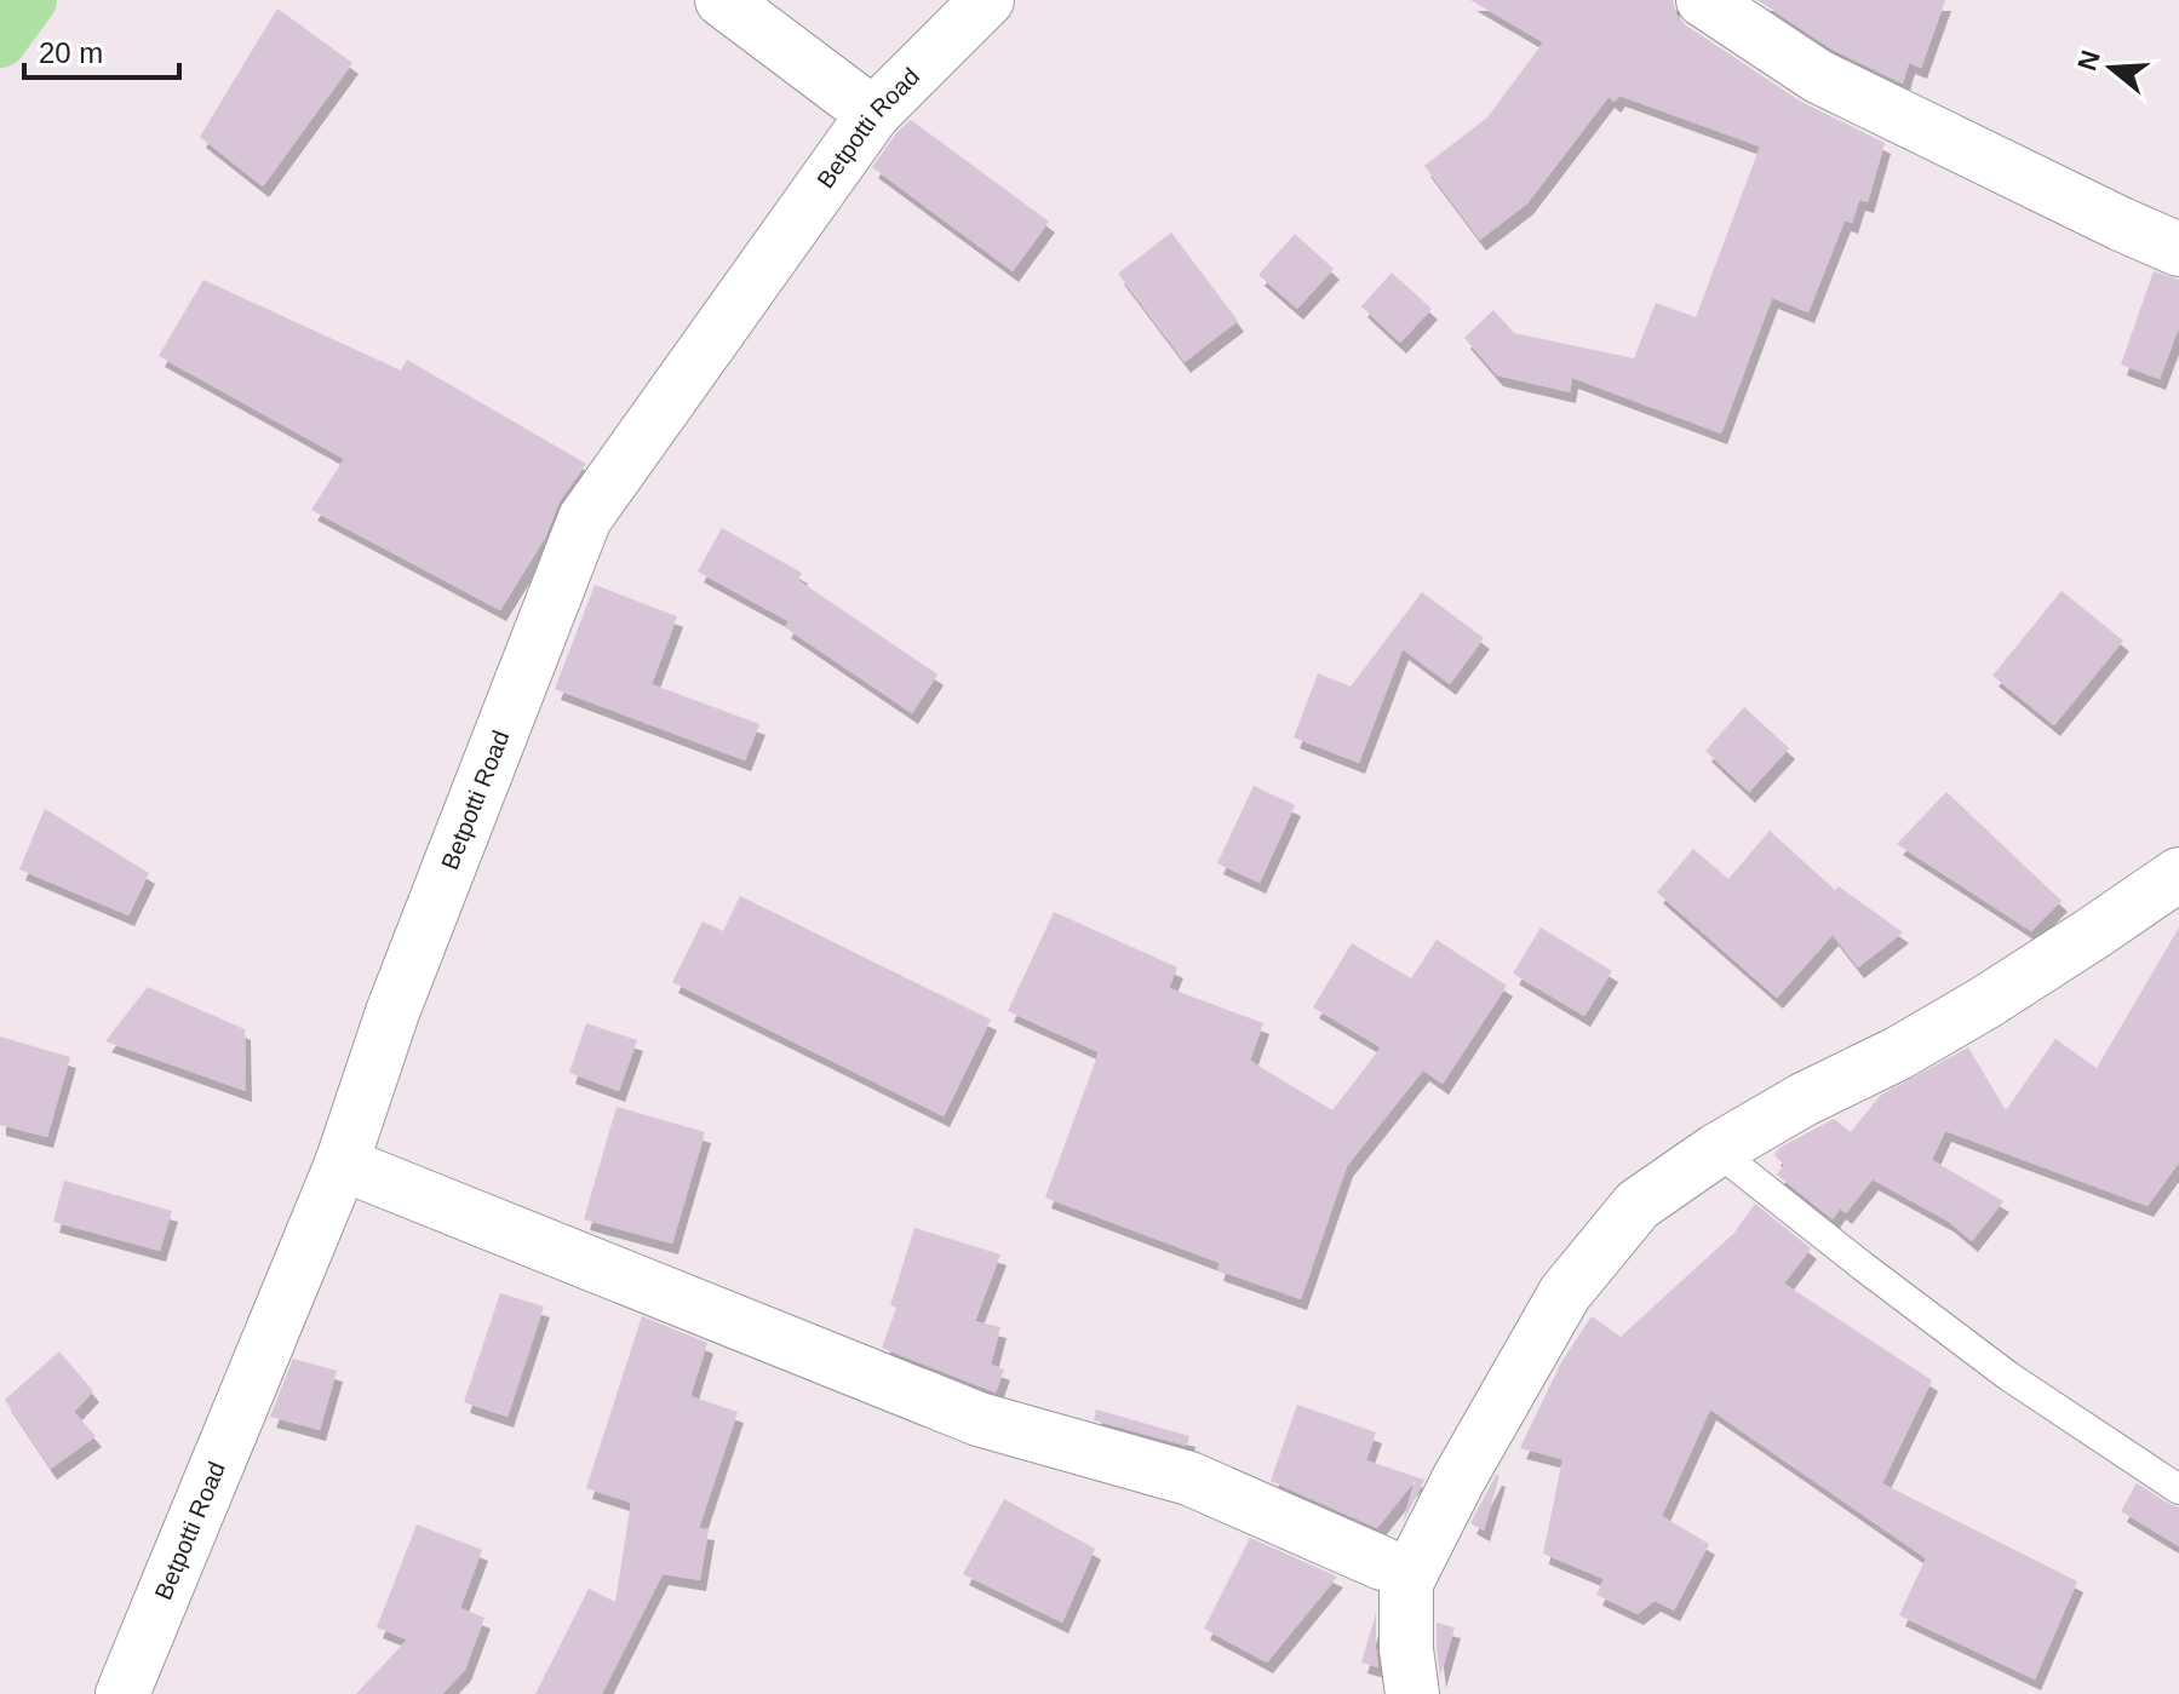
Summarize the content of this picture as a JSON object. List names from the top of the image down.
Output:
{
  "streets": {
    "street": ["Betpotti Road"]
  },
  "scale_bar": "20 m",
  "north": "left"
}
